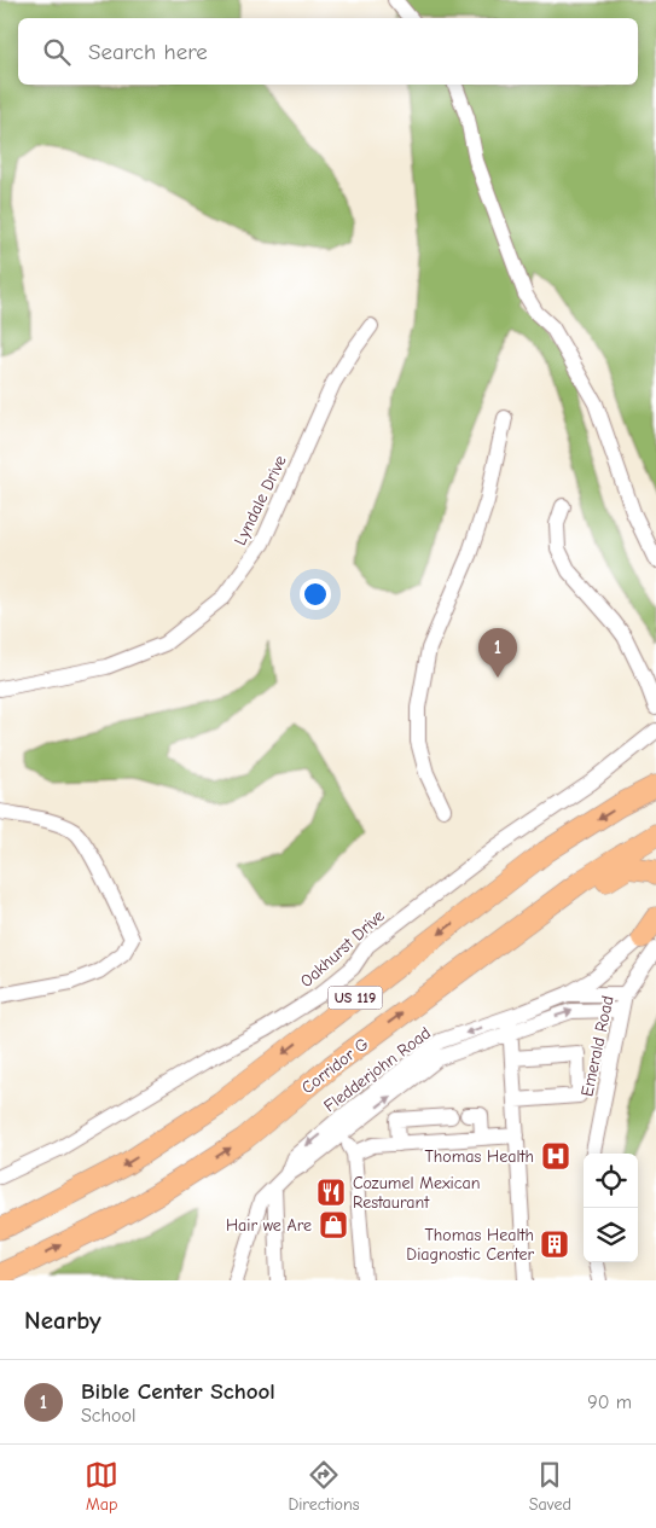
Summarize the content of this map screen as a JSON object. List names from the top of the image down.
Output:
{
  "streets": {
    "highway": ["US 119", "Corridor G"],
    "street": [
      "Lyndale Drive",
      "Oakhurst Drive",
      "Emerald Road",
      "Fledderjohn Road"
    ]
  },
  "crossings": [
    ["Emerald Road", "Fledderjohn Road"]
  ],
  "places": {
    "hospital": ["Thomas Health"],
    "restaurant": ["Cozumel Mexican Restaurant"],
    "shop": ["Hair we Are"],
    "building": ["Thomas Health Diagnostic Center"]
  },
  "page": {
    "search": "Search here",
    "pins": "1",
    "heading": "Nearby",
    "list": [
      {
        "mark": "1",
        "name": "Bible Center School",
        "note": "School",
        "value": "90 m"
      }
    ],
    "nav": ["Map", "Directions", "Saved"]
  }
}
